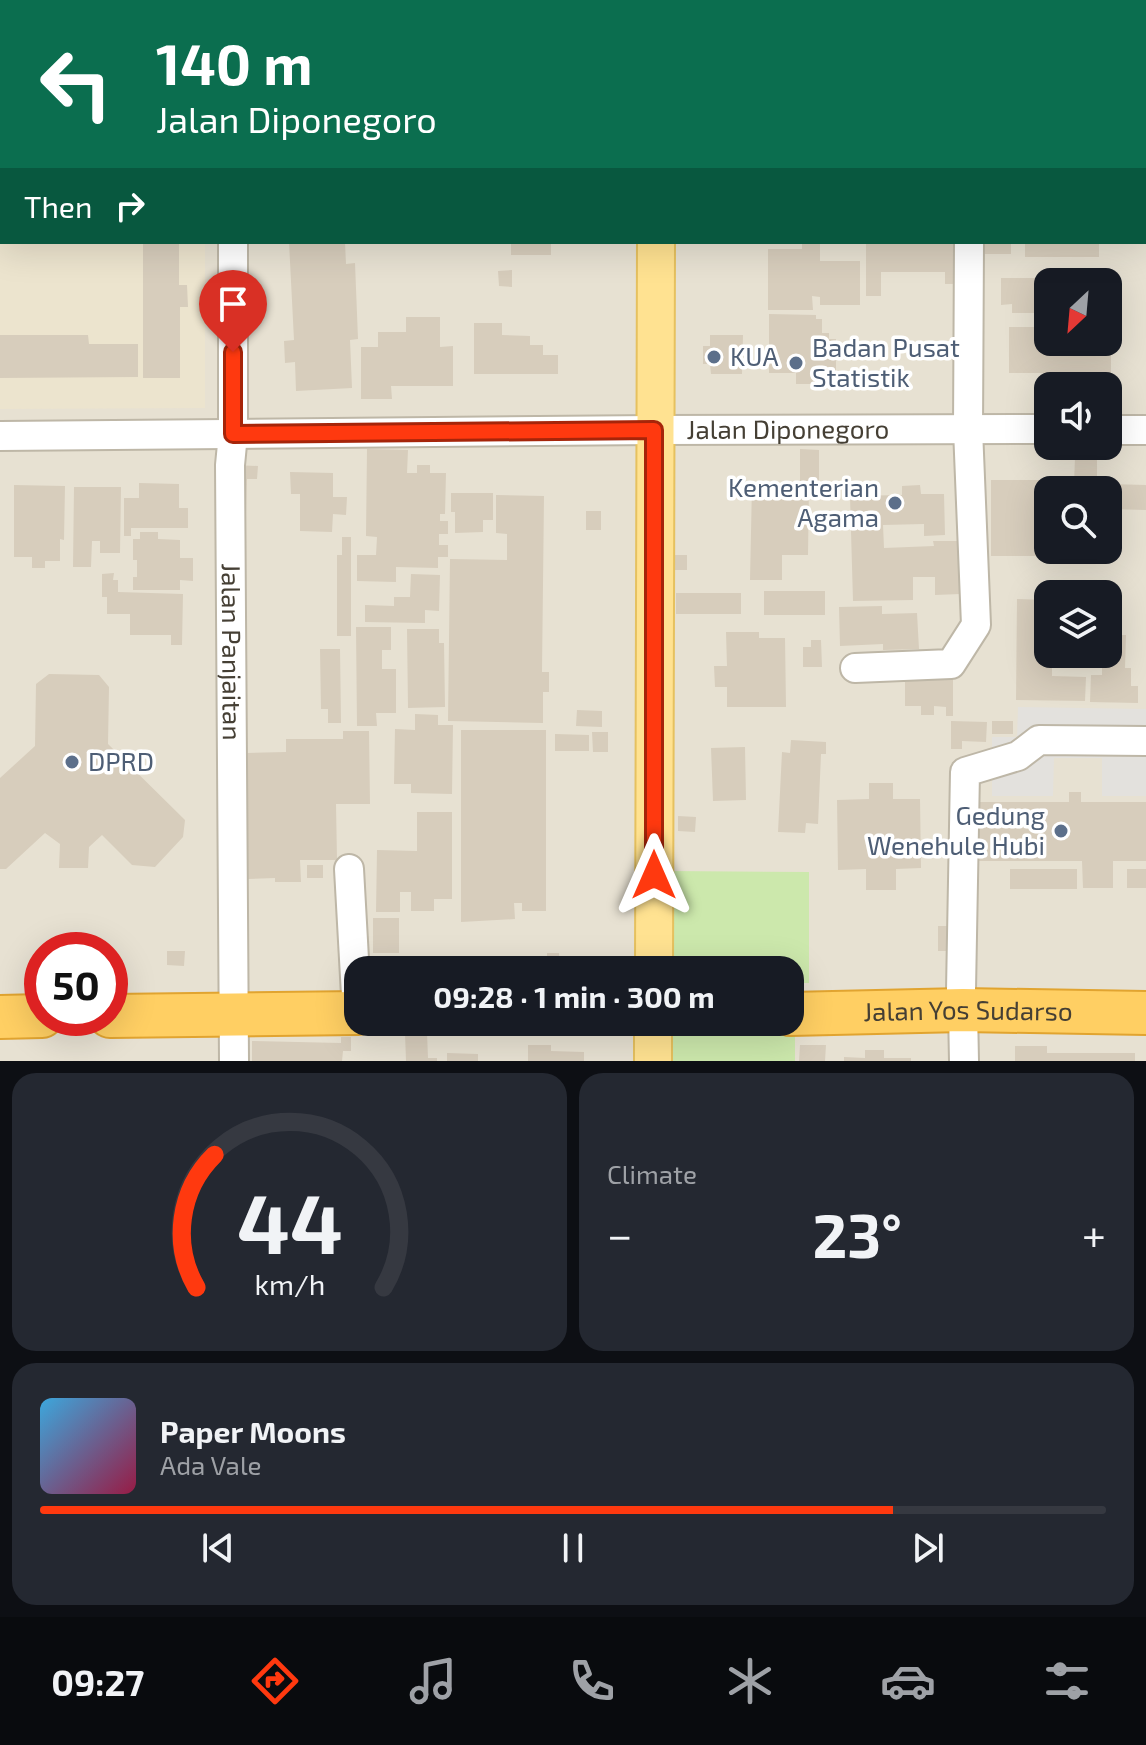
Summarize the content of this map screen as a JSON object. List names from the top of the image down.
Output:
{
  "streets": {
    "highway": ["Jalan Yos Sudarso"],
    "street": ["Jalan Diponegoro", "Jalan Panjaitan"]
  },
  "crossings": [
    ["Jalan Diponegoro", "Jalan Panjaitan"]
  ],
  "places": [
    "KUA",
    "Badan Pusat Statistik",
    "Kementerian Agama",
    "DPRD",
    "Gedung Wenehule Hubi"
  ],
  "north": "bottom left",
  "page": {
    "turn": ["140 m", "Jalan Diponegoro"],
    "then": "Then",
    "limit": "50",
    "trip": "09:28 · 1 min · 300 m",
    "tile": "Climate",
    "heat": ["−", "23°", "+"],
    "song": ["Paper Moons", "Ada Vale"],
    "tabs": "09:27",
    "gauge": ["44", "km/h"]
  }
}
